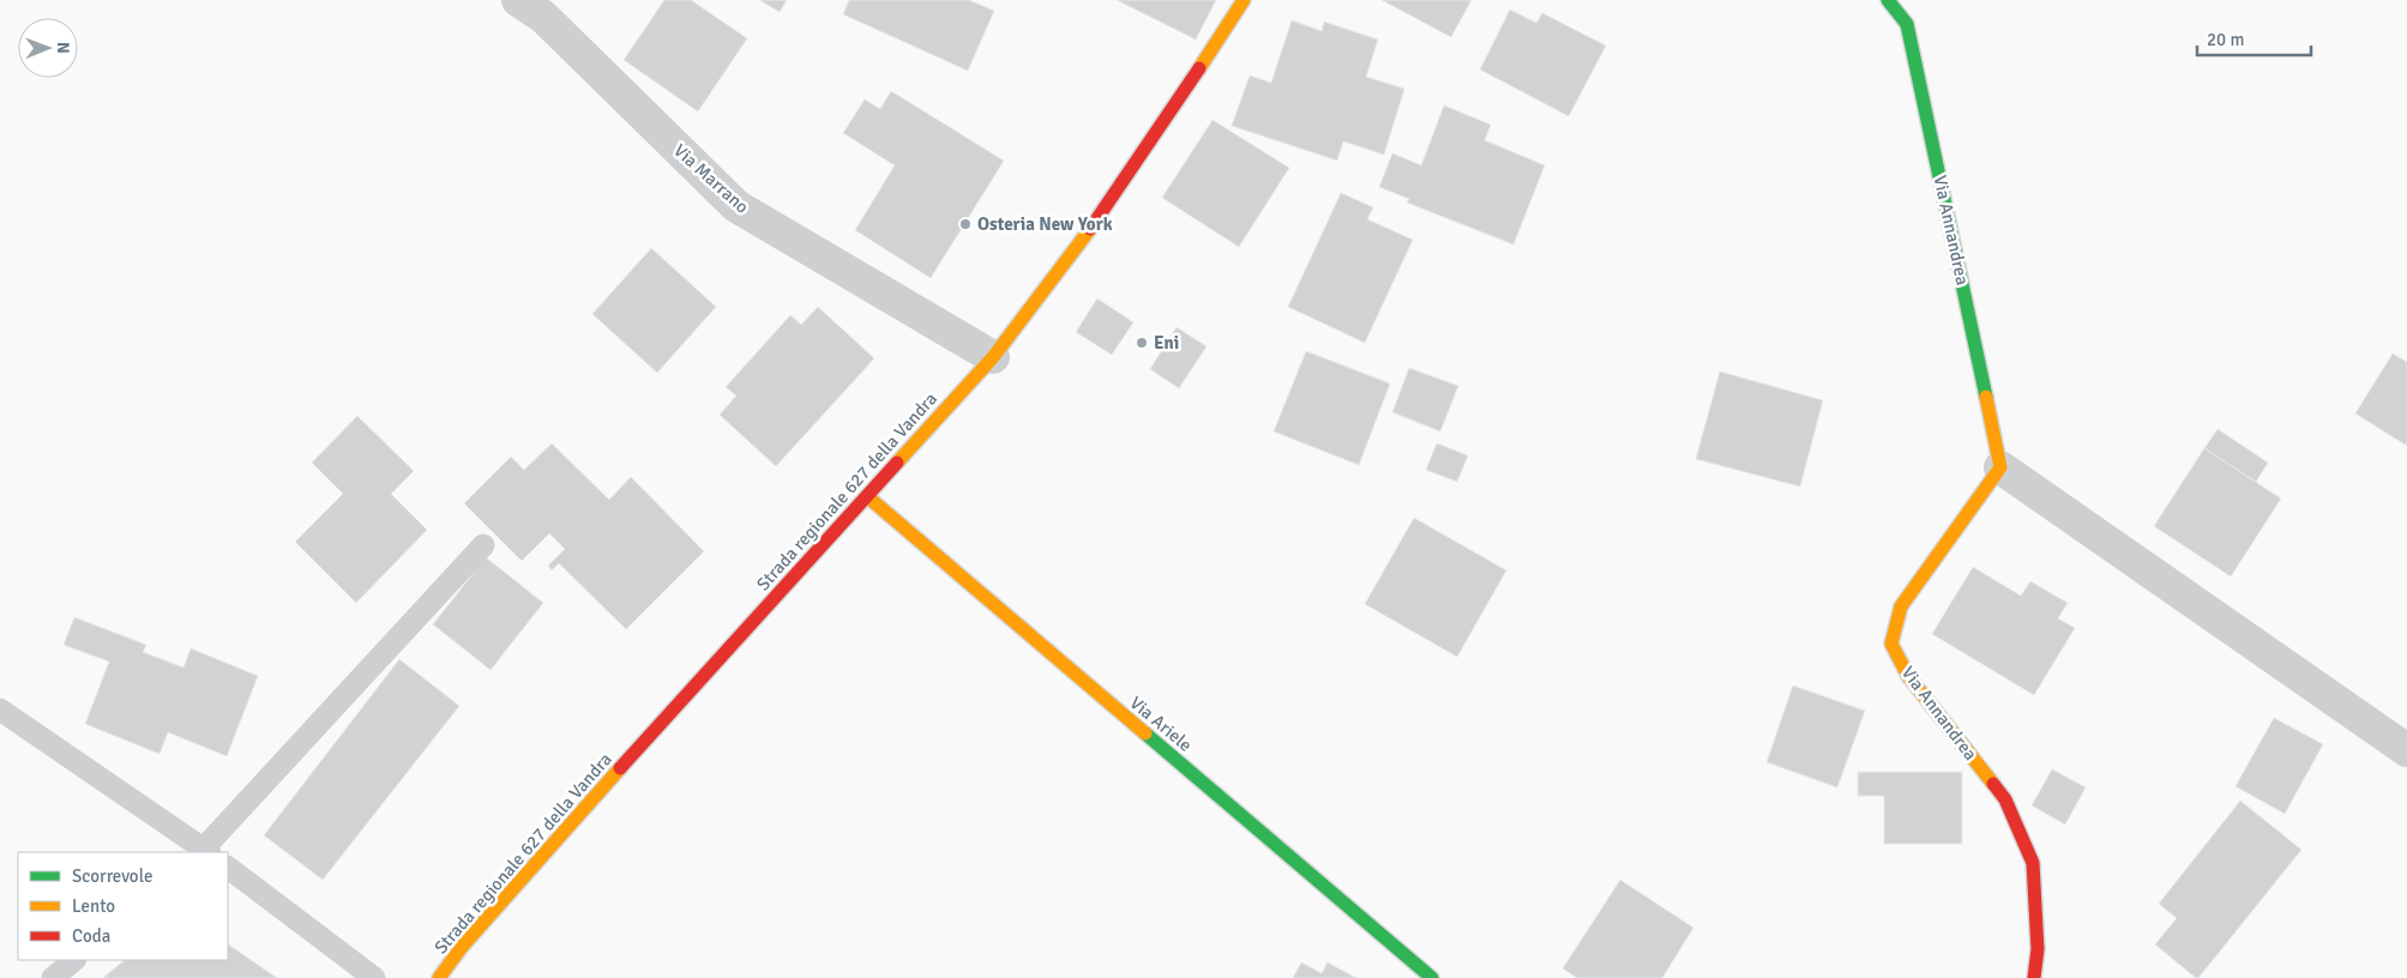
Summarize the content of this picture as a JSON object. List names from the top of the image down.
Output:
{
  "streets": {
    "street": [
      "Via Marrano",
      "Via Annandrea",
      "Strada regionale 627 della Vandra",
      "Via Ariele"
    ]
  },
  "crossings": [
    ["Via Marrano", "Strada regionale 627 della Vandra"],
    ["Strada regionale 627 della Vandra", "Via Ariele"]
  ],
  "places": ["Osteria New York", "Eni"],
  "legend": ["Scorrevole", "Lento", "Coda"],
  "scale_bar": "20 m",
  "north": "right"
}
